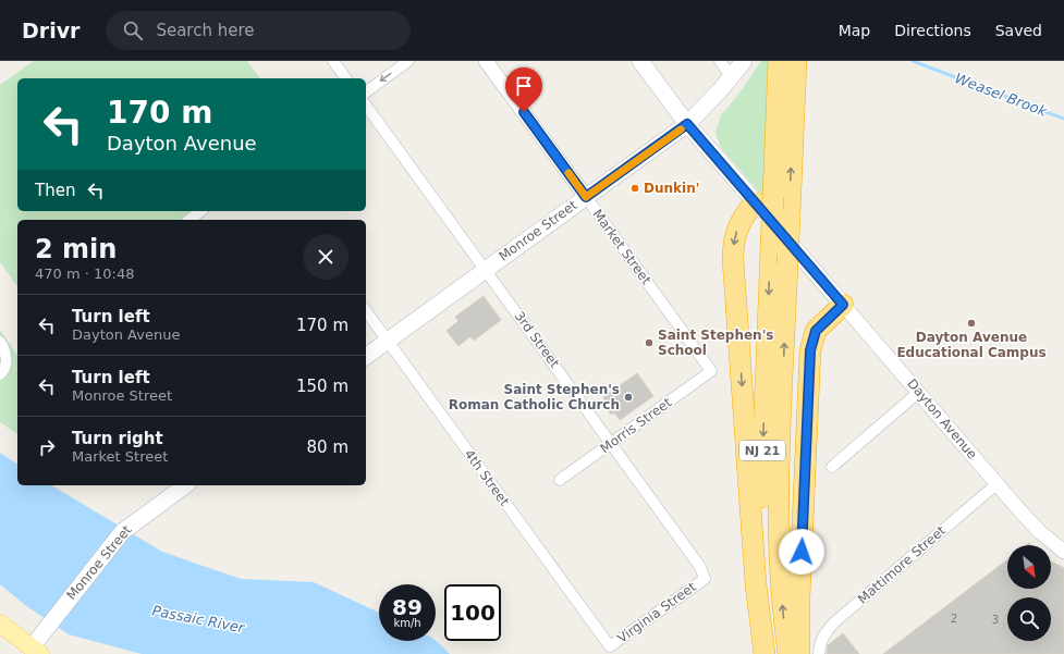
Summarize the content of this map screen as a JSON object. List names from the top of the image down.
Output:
{
  "streets": {
    "highway": ["NJ 21"],
    "main road": ["Monroe Street", "Dayton Avenue"],
    "street": [
      "Market Street",
      "3rd Street",
      "Morris Street",
      "4th Street",
      "Mattimore Street",
      "Virginia Street"
    ]
  },
  "crossings": [
    ["Monroe Street", "Market Street"],
    ["Monroe Street", "3rd Street"],
    ["Monroe Street", "Dayton Avenue"],
    ["Monroe Street", "4th Street"],
    ["Market Street", "Morris Street"],
    ["3rd Street", "Morris Street"],
    ["3rd Street", "Virginia Street"],
    ["Dayton Avenue", "NJ 21"],
    ["Dayton Avenue", "Mattimore Street"],
    ["4th Street", "Virginia Street"]
  ],
  "water": ["Weasel Brook", "Passaic River"],
  "places": [
    "Dunkin'",
    "Dayton Avenue Educational Campus",
    "Saint Stephen's School",
    "Saint Stephen's Roman Catholic Church"
  ],
  "house_numbers": ["2", "3"],
  "north": "bottom right",
  "page": {
    "header": "Drivr",
    "search": "Search here",
    "nav": ["Map", "Directions", "Saved"],
    "turn": ["170 m", "Dayton Avenue"],
    "then": "Then",
    "heading": ["2 min", "470 m · 10:48"],
    "list": [
      {
        "name": "Turn left",
        "note": "Dayton Avenue",
        "value": "170 m"
      },
      {
        "name": "Turn left",
        "note": "Monroe Street",
        "value": "150 m"
      },
      {
        "name": "Turn right",
        "note": "Market Street",
        "value": "80 m"
      }
    ],
    "speed": "89 km/h",
    "limit": "100"
  }
}
